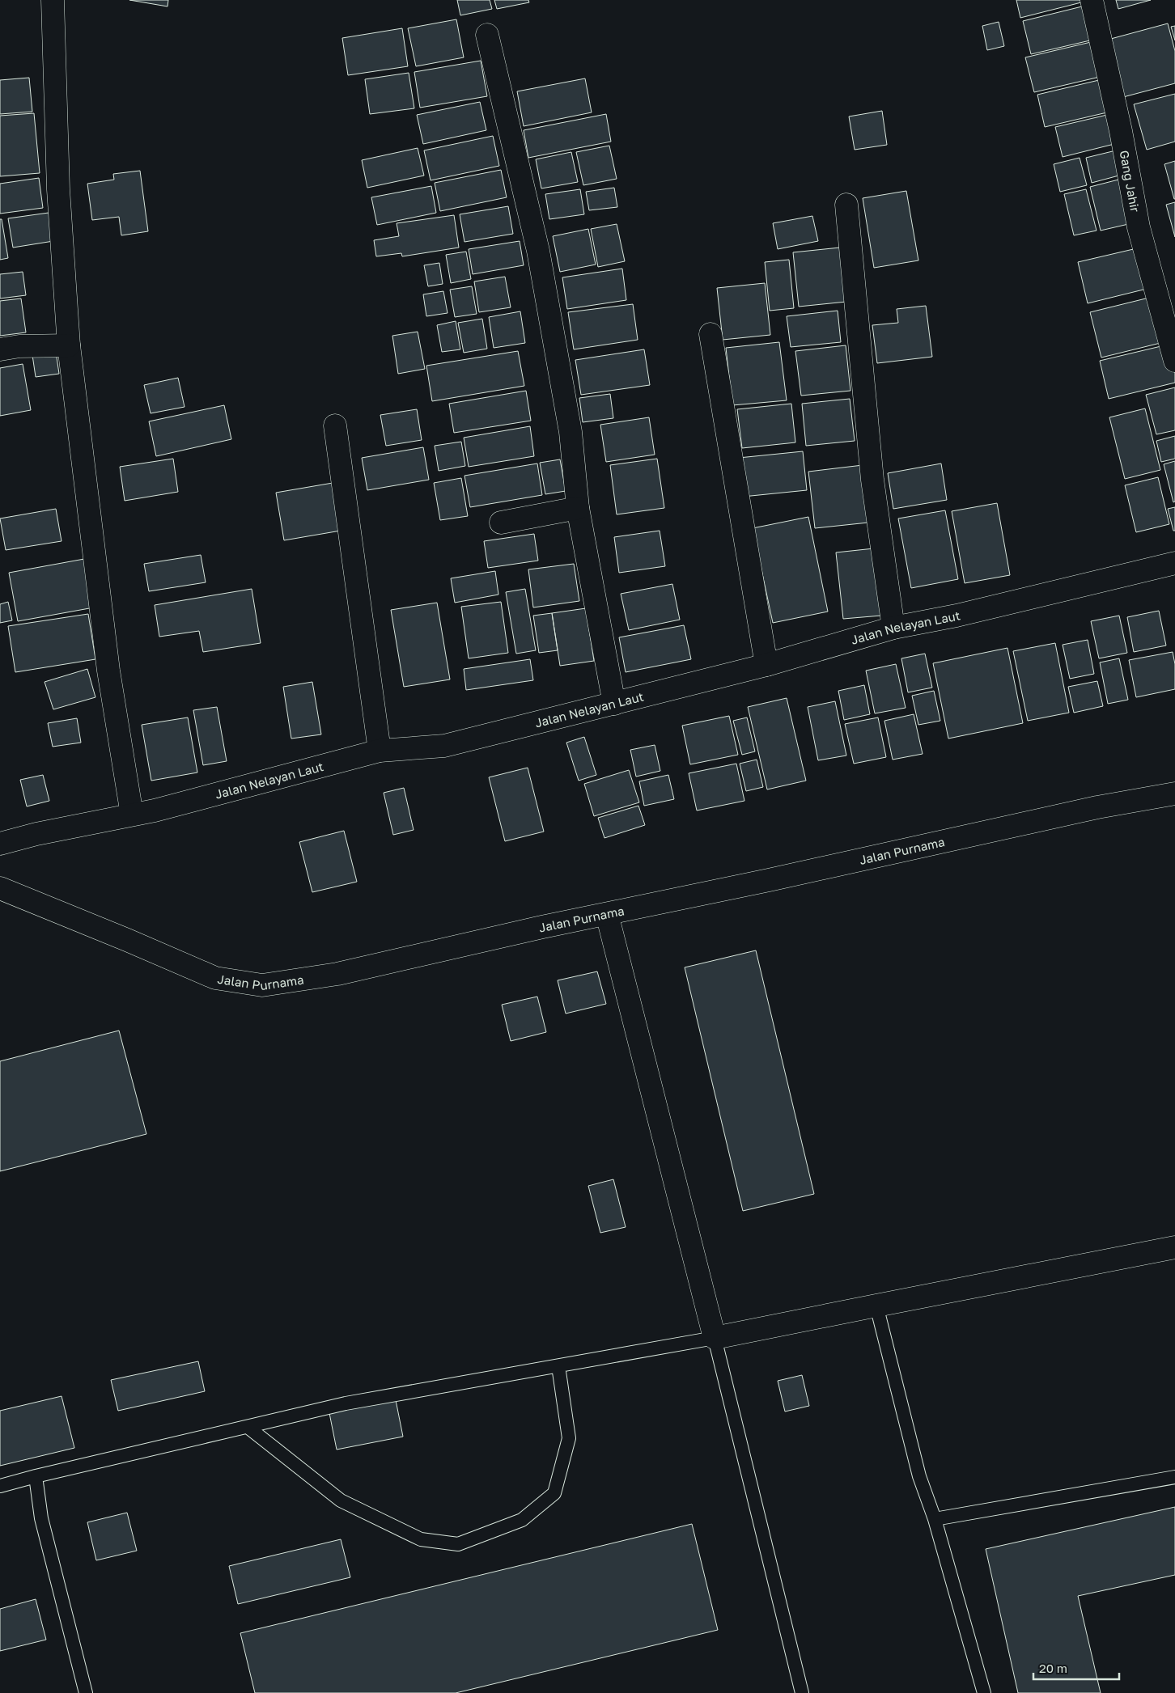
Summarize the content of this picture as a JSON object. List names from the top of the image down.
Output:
{
  "streets": {
    "street": ["Gang Jahir", "Jalan Nelayan Laut", "Jalan Purnama"]
  },
  "scale_bar": "20 m"
}
